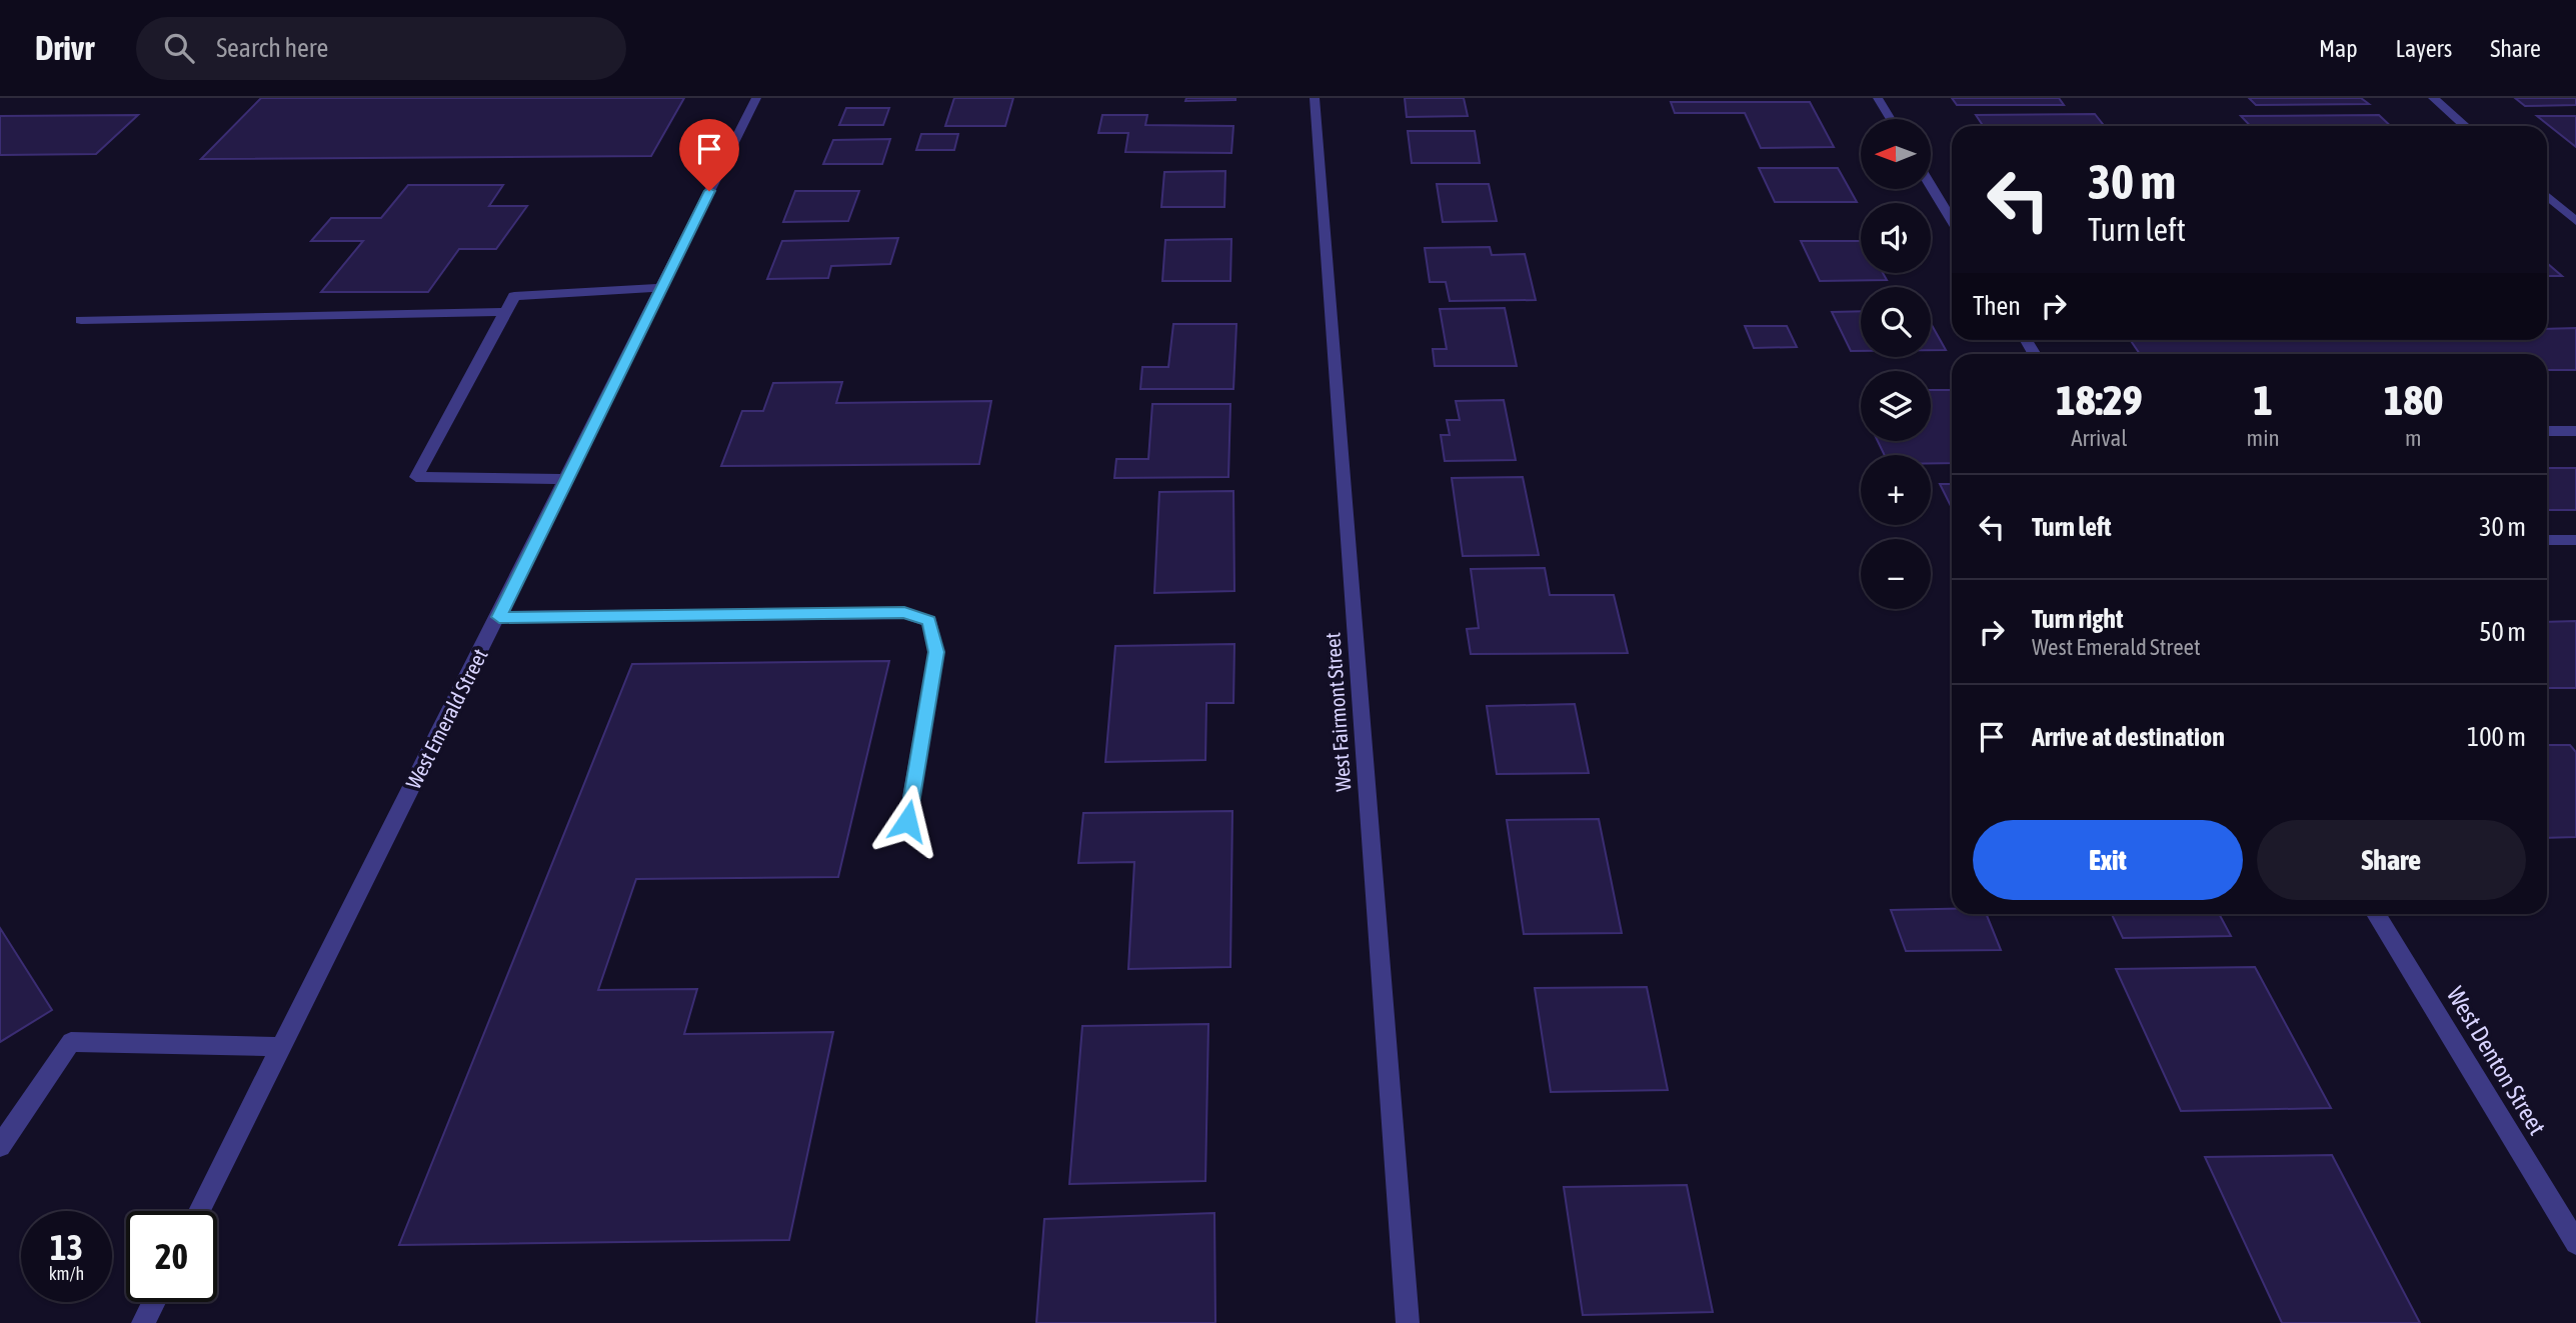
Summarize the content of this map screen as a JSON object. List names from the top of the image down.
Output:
{
  "streets": {
    "street": ["West Fairmont Street", "West Emerald Street", "West Denton Street"]
  },
  "north": "left",
  "page": {
    "header": "Drivr",
    "search": "Search here",
    "nav": ["Map", "Layers", "Share"],
    "map_buttons": ["+", "−"],
    "turn": ["30 m", "Turn left"],
    "then": "Then",
    "eta": [
      "18:29",
      "Arrival",
      "1",
      "min",
      "180",
      "m"
    ],
    "list": [
      {
        "name": "Turn left",
        "value": "30 m"
      },
      {
        "name": "Turn right",
        "note": "West Emerald Street",
        "value": "50 m"
      },
      {
        "name": "Arrive at destination",
        "value": "100 m"
      }
    ],
    "buttons": ["Exit", "Share"],
    "speed": "13 km/h",
    "limit": "20"
  }
}
